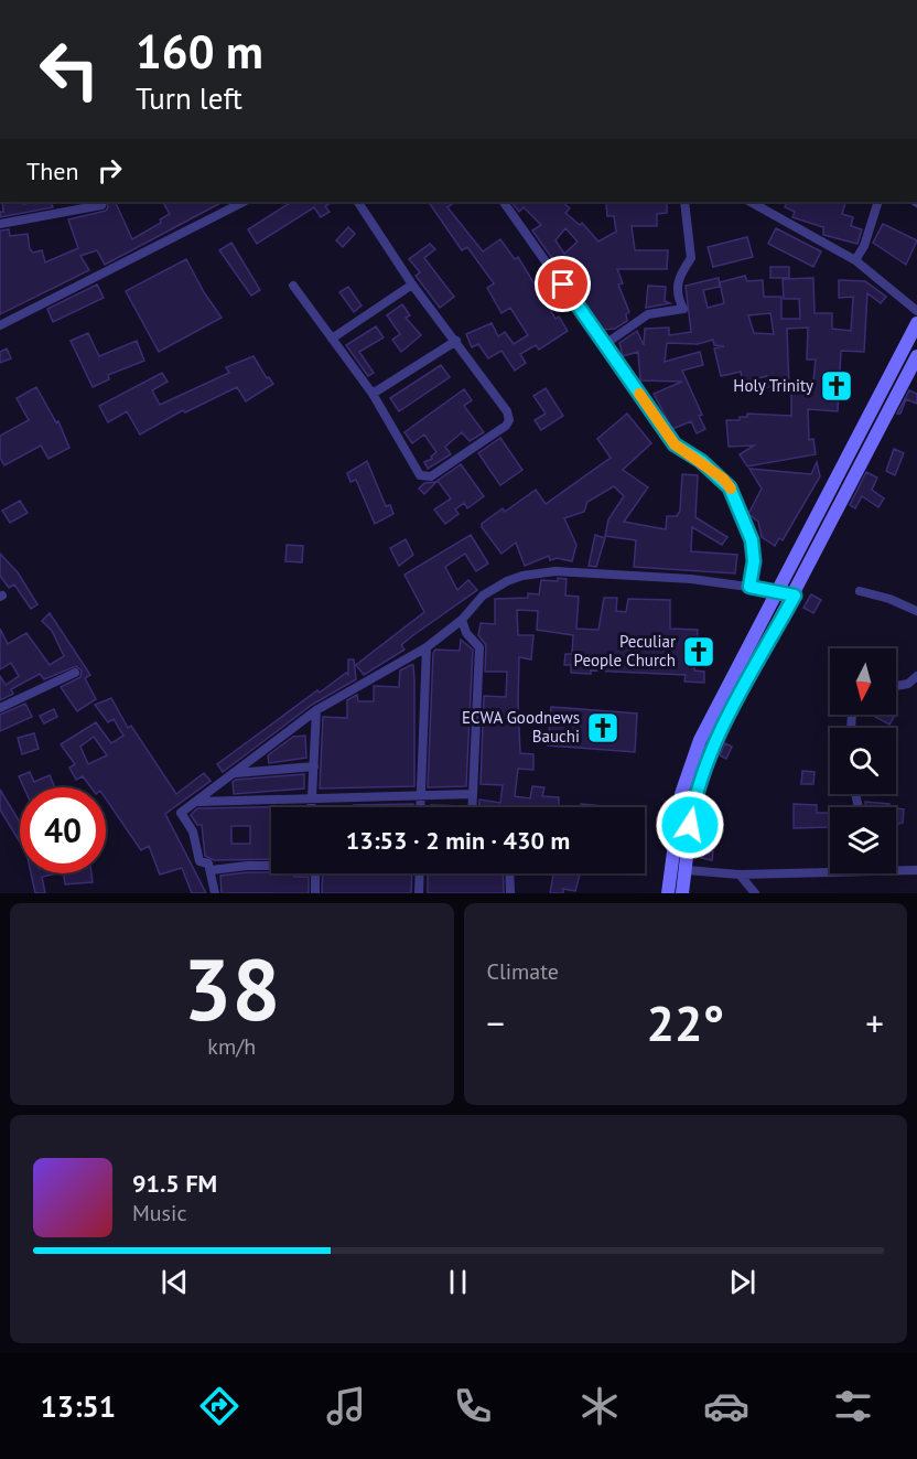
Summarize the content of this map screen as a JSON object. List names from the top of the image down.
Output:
{
  "places": {
    "church": ["Holy Trinity", "Peculiar People Church", "ECWA Goodnews Bauchi"]
  },
  "north": "bottom",
  "page": {
    "turn": ["160 m", "Turn left"],
    "then": "Then",
    "limit": "40",
    "trip": "13:53 · 2 min · 430 m",
    "tile": [
      ["38", "km/h"],
      "Climate"
    ],
    "heat": ["−", "22°", "+"],
    "song": ["91.5 FM", "Music"],
    "tabs": "13:51"
  }
}
